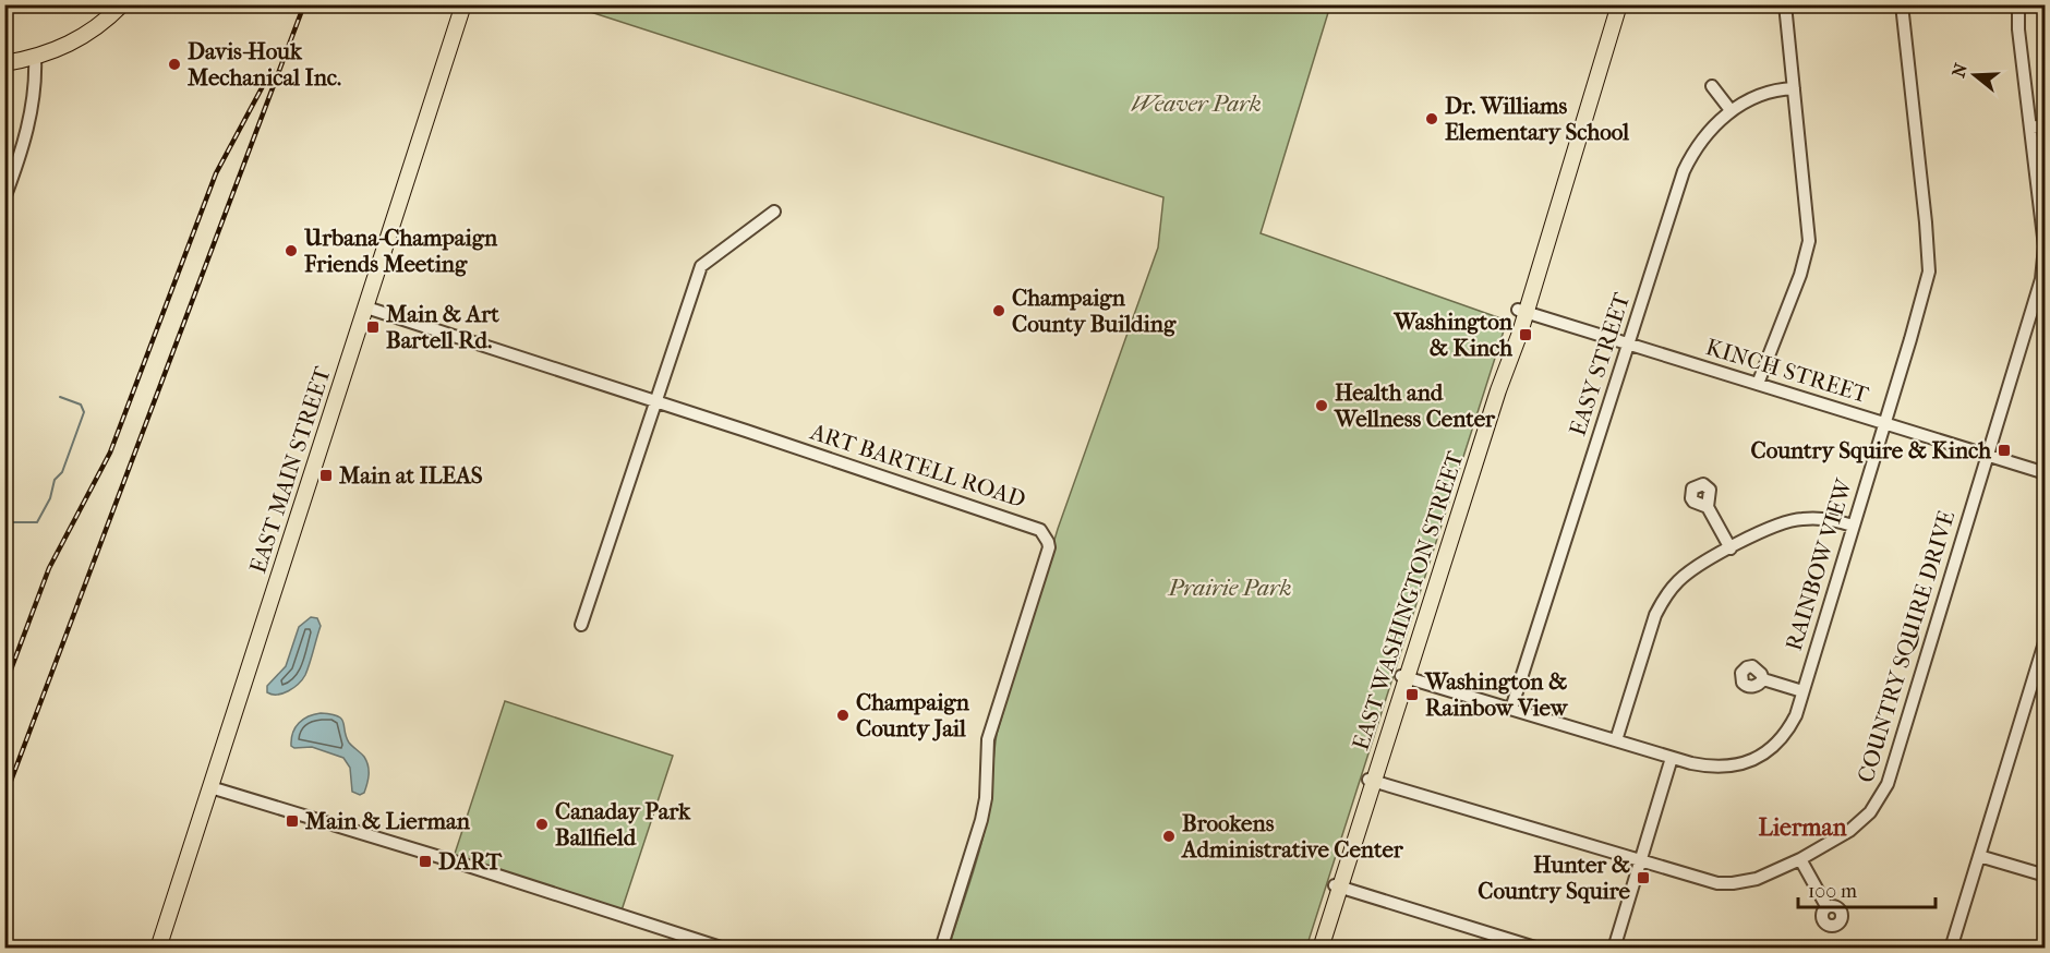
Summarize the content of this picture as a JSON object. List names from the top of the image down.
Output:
{
  "streets": {
    "main road": ["EAST MAIN STREET", "EAST WASHINGTON STREET"],
    "street": [
      "EASY STREET",
      "KINCH STREET",
      "ART BARTELL ROAD",
      "RAINBOW VIEW",
      "COUNTRY SQUIRE DRIVE"
    ]
  },
  "crossings": [
    ["EASY STREET", "KINCH STREET"],
    ["EASY STREET", "RAINBOW VIEW"],
    ["KINCH STREET", "RAINBOW VIEW"],
    ["KINCH STREET", "EAST WASHINGTON STREET"],
    ["KINCH STREET", "COUNTRY SQUIRE DRIVE"],
    ["ART BARTELL ROAD", "EAST MAIN STREET"],
    ["RAINBOW VIEW", "EAST WASHINGTON STREET"],
    ["EAST WASHINGTON STREET", "COUNTRY SQUIRE DRIVE"]
  ],
  "districts": ["Lierman"],
  "parks": ["Weaver Park", "Prairie Park"],
  "places": {
    "other": [
      "Davis-Houk Mechanical Inc.",
      "Dr. Williams Elementary School",
      "Urbana-Champaign Friends Meeting",
      "Champaign County Building",
      "Health and Wellness Center",
      "Champaign County Jail",
      "Canaday Park Ballfield",
      "Brookens Administrative Center"
    ],
    "transit": [
      "Main & Art Bartell Rd.",
      "Washington & Kinch",
      "Country Squire & Kinch",
      "Main at ILEAS",
      "Washington & Rainbow View",
      "Main & Lierman",
      "DART",
      "Hunter & Country Squire"
    ]
  },
  "scale_bar": "100 m",
  "north": "left"
}
